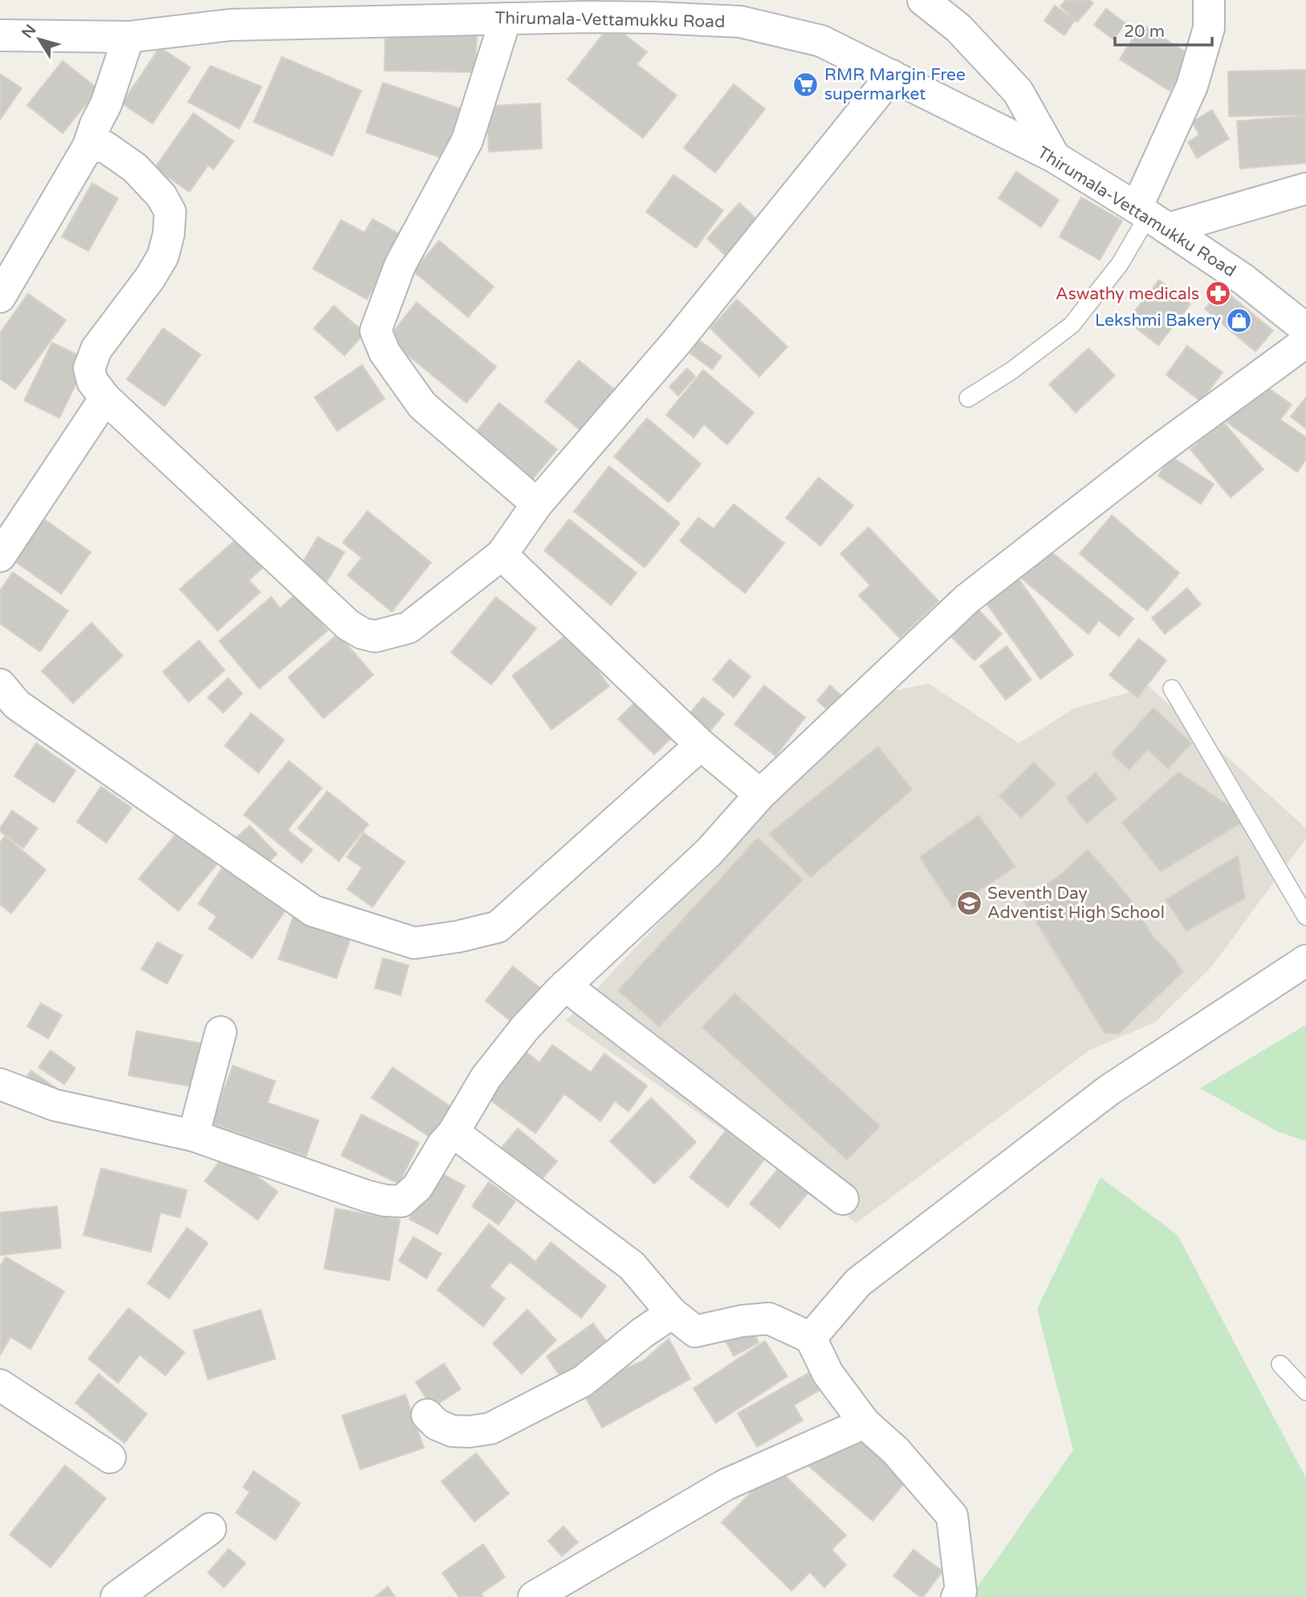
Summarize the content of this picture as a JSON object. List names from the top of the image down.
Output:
{
  "streets": {
    "street": ["Thirumala-Vettamukku Road"]
  },
  "places": {
    "supermarket": ["RMR Margin Free supermarket"],
    "pharmacy": ["Aswathy medicals"],
    "shop": ["Lekshmi Bakery"],
    "school or university": ["Seventh Day Adventist High School"]
  },
  "scale_bar": "20 m",
  "north": "top left"
}
